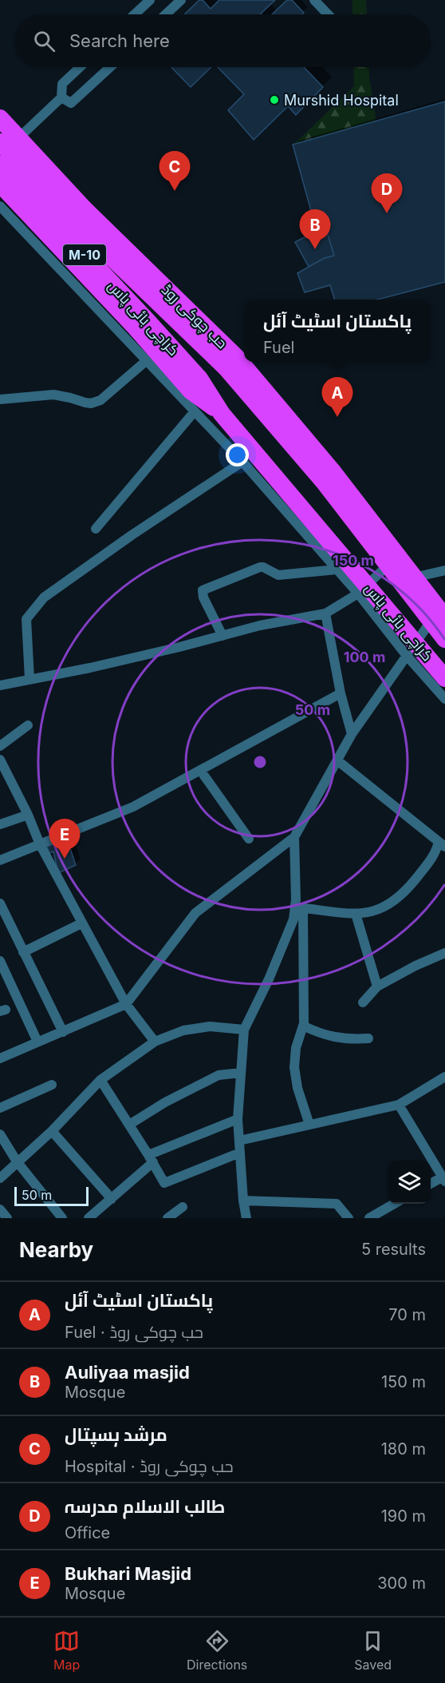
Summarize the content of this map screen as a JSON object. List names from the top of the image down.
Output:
{
  "streets": {
    "highway": ["M-10", "حب چوکی روڈ", "کراچی بائی پاس"]
  },
  "places": ["Murshid Hospital"],
  "scale_bar": "50 m",
  "page": {
    "search": "Search here",
    "pins": [
      "C",
      "D",
      "B",
      "A",
      "E"
    ],
    "popup": ["پاکستان اسٹیٹ آئل", "Fuel"],
    "scale": "50 m",
    "heading": ["Nearby", "5 results"],
    "list": [
      {
        "mark": "A",
        "name": "پاکستان اسٹیٹ آئل",
        "note": "Fuel · حب چوکی روڈ",
        "value": "70 m"
      },
      {
        "mark": "B",
        "name": "Auliyaa masjid",
        "note": "Mosque",
        "value": "150 m"
      },
      {
        "mark": "C",
        "name": "مرشد ہسپتال",
        "note": "Hospital · حب چوکی روڈ",
        "value": "180 m"
      },
      {
        "mark": "D",
        "name": "طالب الاسلام مدرسہ",
        "note": "Office",
        "value": "190 m"
      },
      {
        "mark": "E",
        "name": "Bukhari Masjid",
        "note": "Mosque",
        "value": "300 m"
      }
    ],
    "nav": ["Map", "Directions", "Saved"]
  },
  "rings": ["150 m", "100 m", "50 m"]
}
